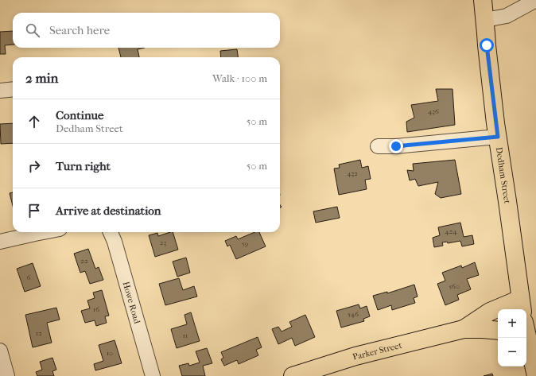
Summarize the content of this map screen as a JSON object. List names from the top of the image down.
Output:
{
  "streets": {
    "main road": ["Dedham Street", "Parker Street"],
    "street": ["Howe Road"]
  },
  "crossings": [
    ["Dedham Street", "Parker Street"]
  ],
  "house_numbers": [
    "436",
    "432",
    "424",
    "23",
    "59",
    "22",
    "6",
    "560",
    "16",
    "546",
    "12",
    "11",
    "10"
  ],
  "page": {
    "search": "Search here",
    "heading": ["2 min", "Walk · 100 m"],
    "list": [
      ["Continue", "Dedham Street", "50 m"],
      ["Turn right", "50 m"],
      "Arrive at destination"
    ],
    "map_buttons": ["+", "−"]
  }
}
